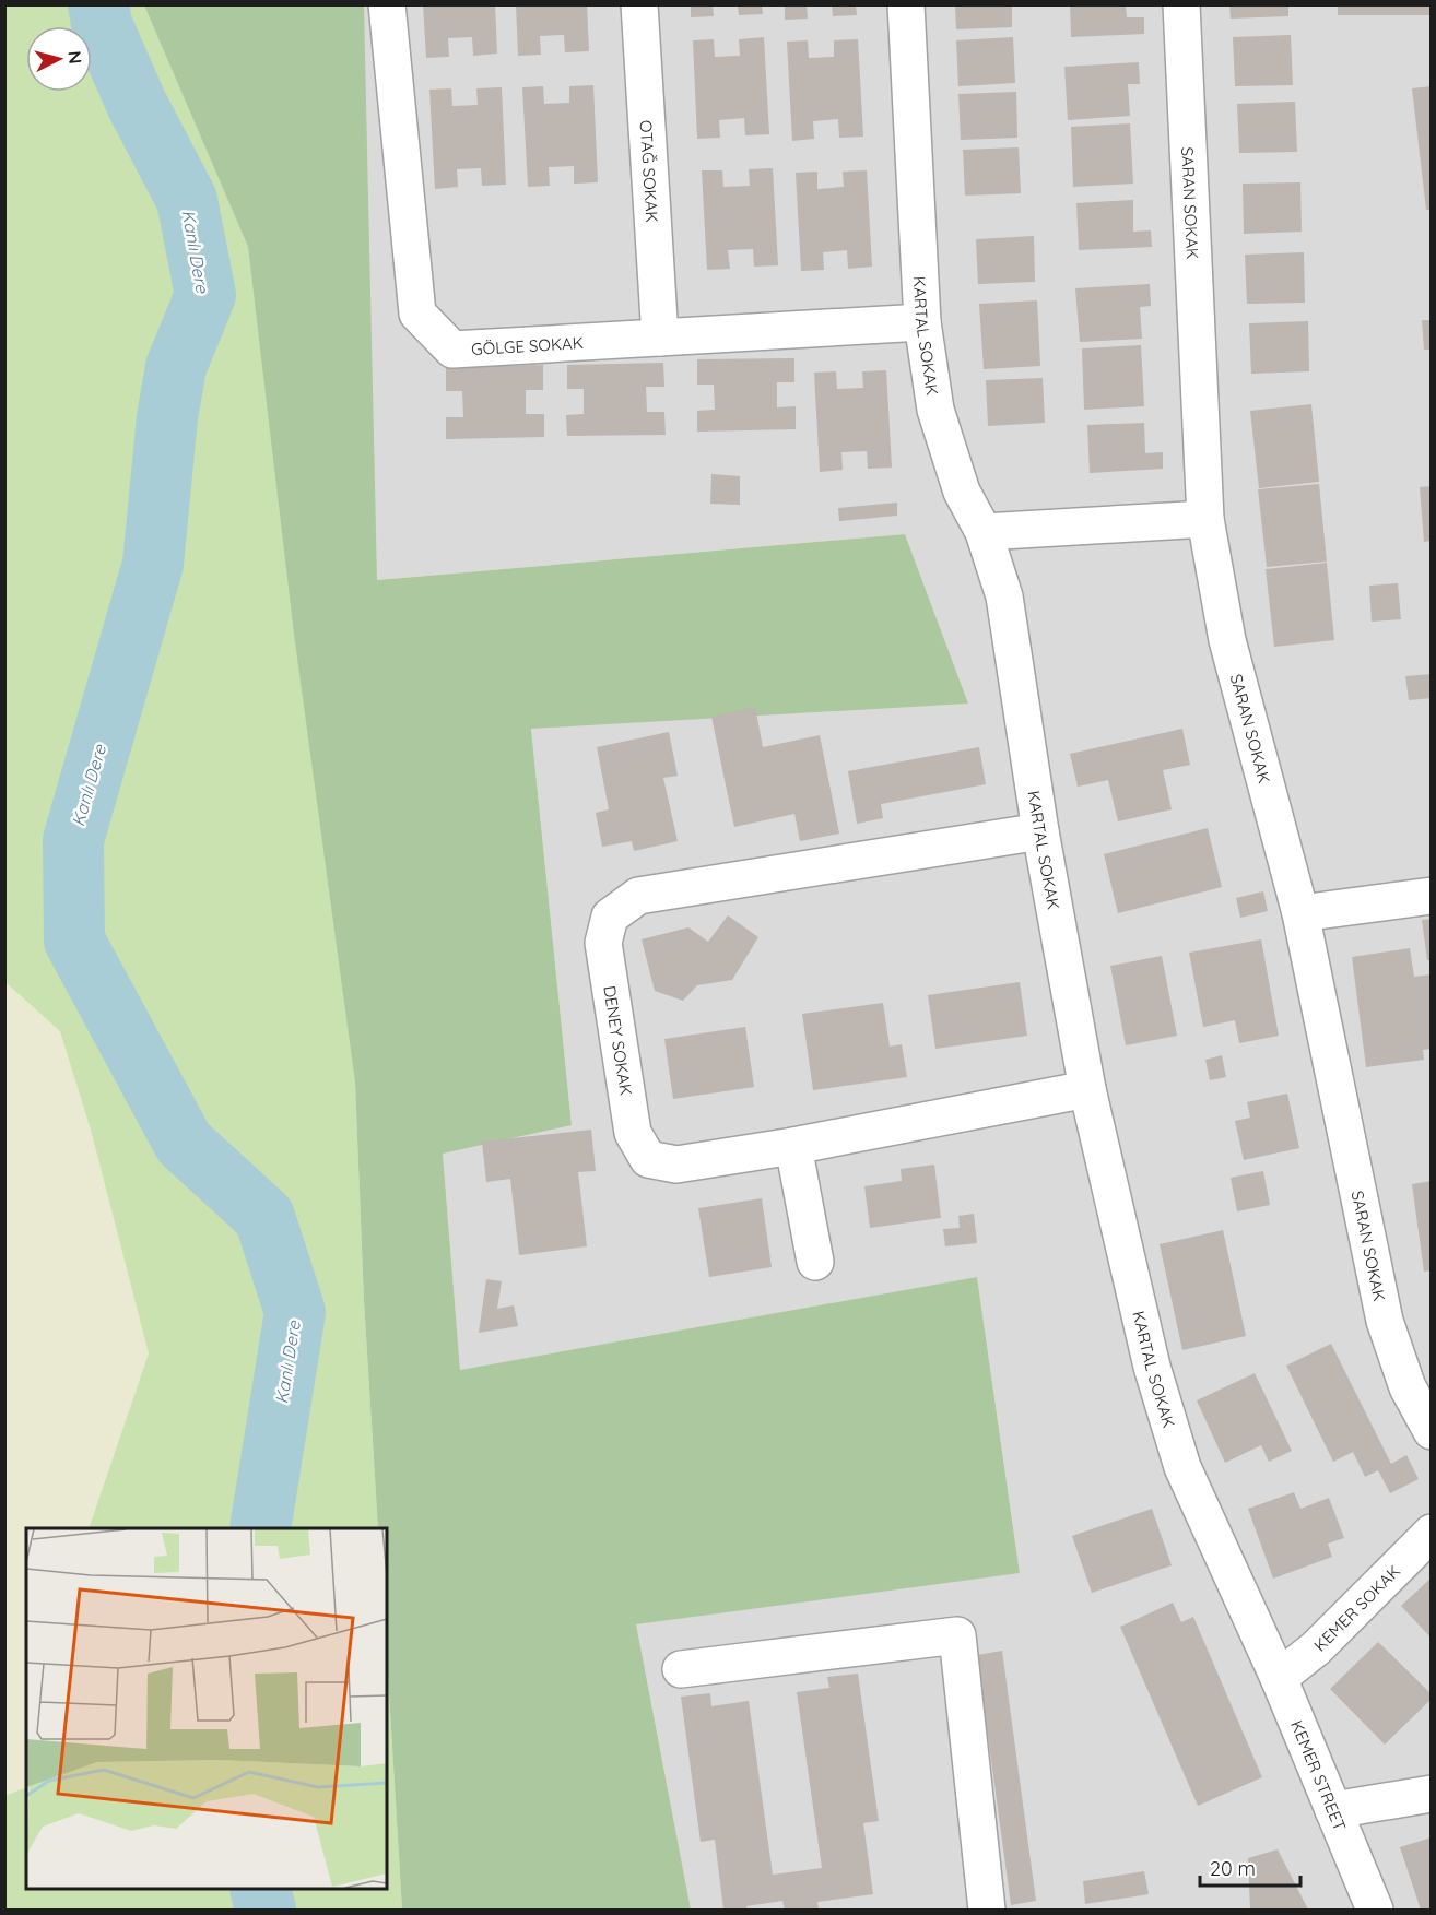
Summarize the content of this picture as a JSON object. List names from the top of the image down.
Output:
{
  "streets": {
    "street": [
      "OTAĞ SOKAK",
      "SARAN SOKAK",
      "KARTAL SOKAK",
      "GÖLGE SOKAK",
      "DENEY SOKAK",
      "KEMER SOKAK",
      "KEMER STREET"
    ]
  },
  "crossings": [
    ["OTAĞ SOKAK", "GÖLGE SOKAK"],
    ["KARTAL SOKAK", "GÖLGE SOKAK"],
    ["KARTAL SOKAK", "DENEY SOKAK"],
    ["KARTAL SOKAK", "KEMER SOKAK"],
    ["KARTAL SOKAK", "KEMER STREET"],
    ["KEMER SOKAK", "KEMER STREET"]
  ],
  "water": ["Kanlı Dere"],
  "scale_bar": "20 m",
  "north": "right"
}
